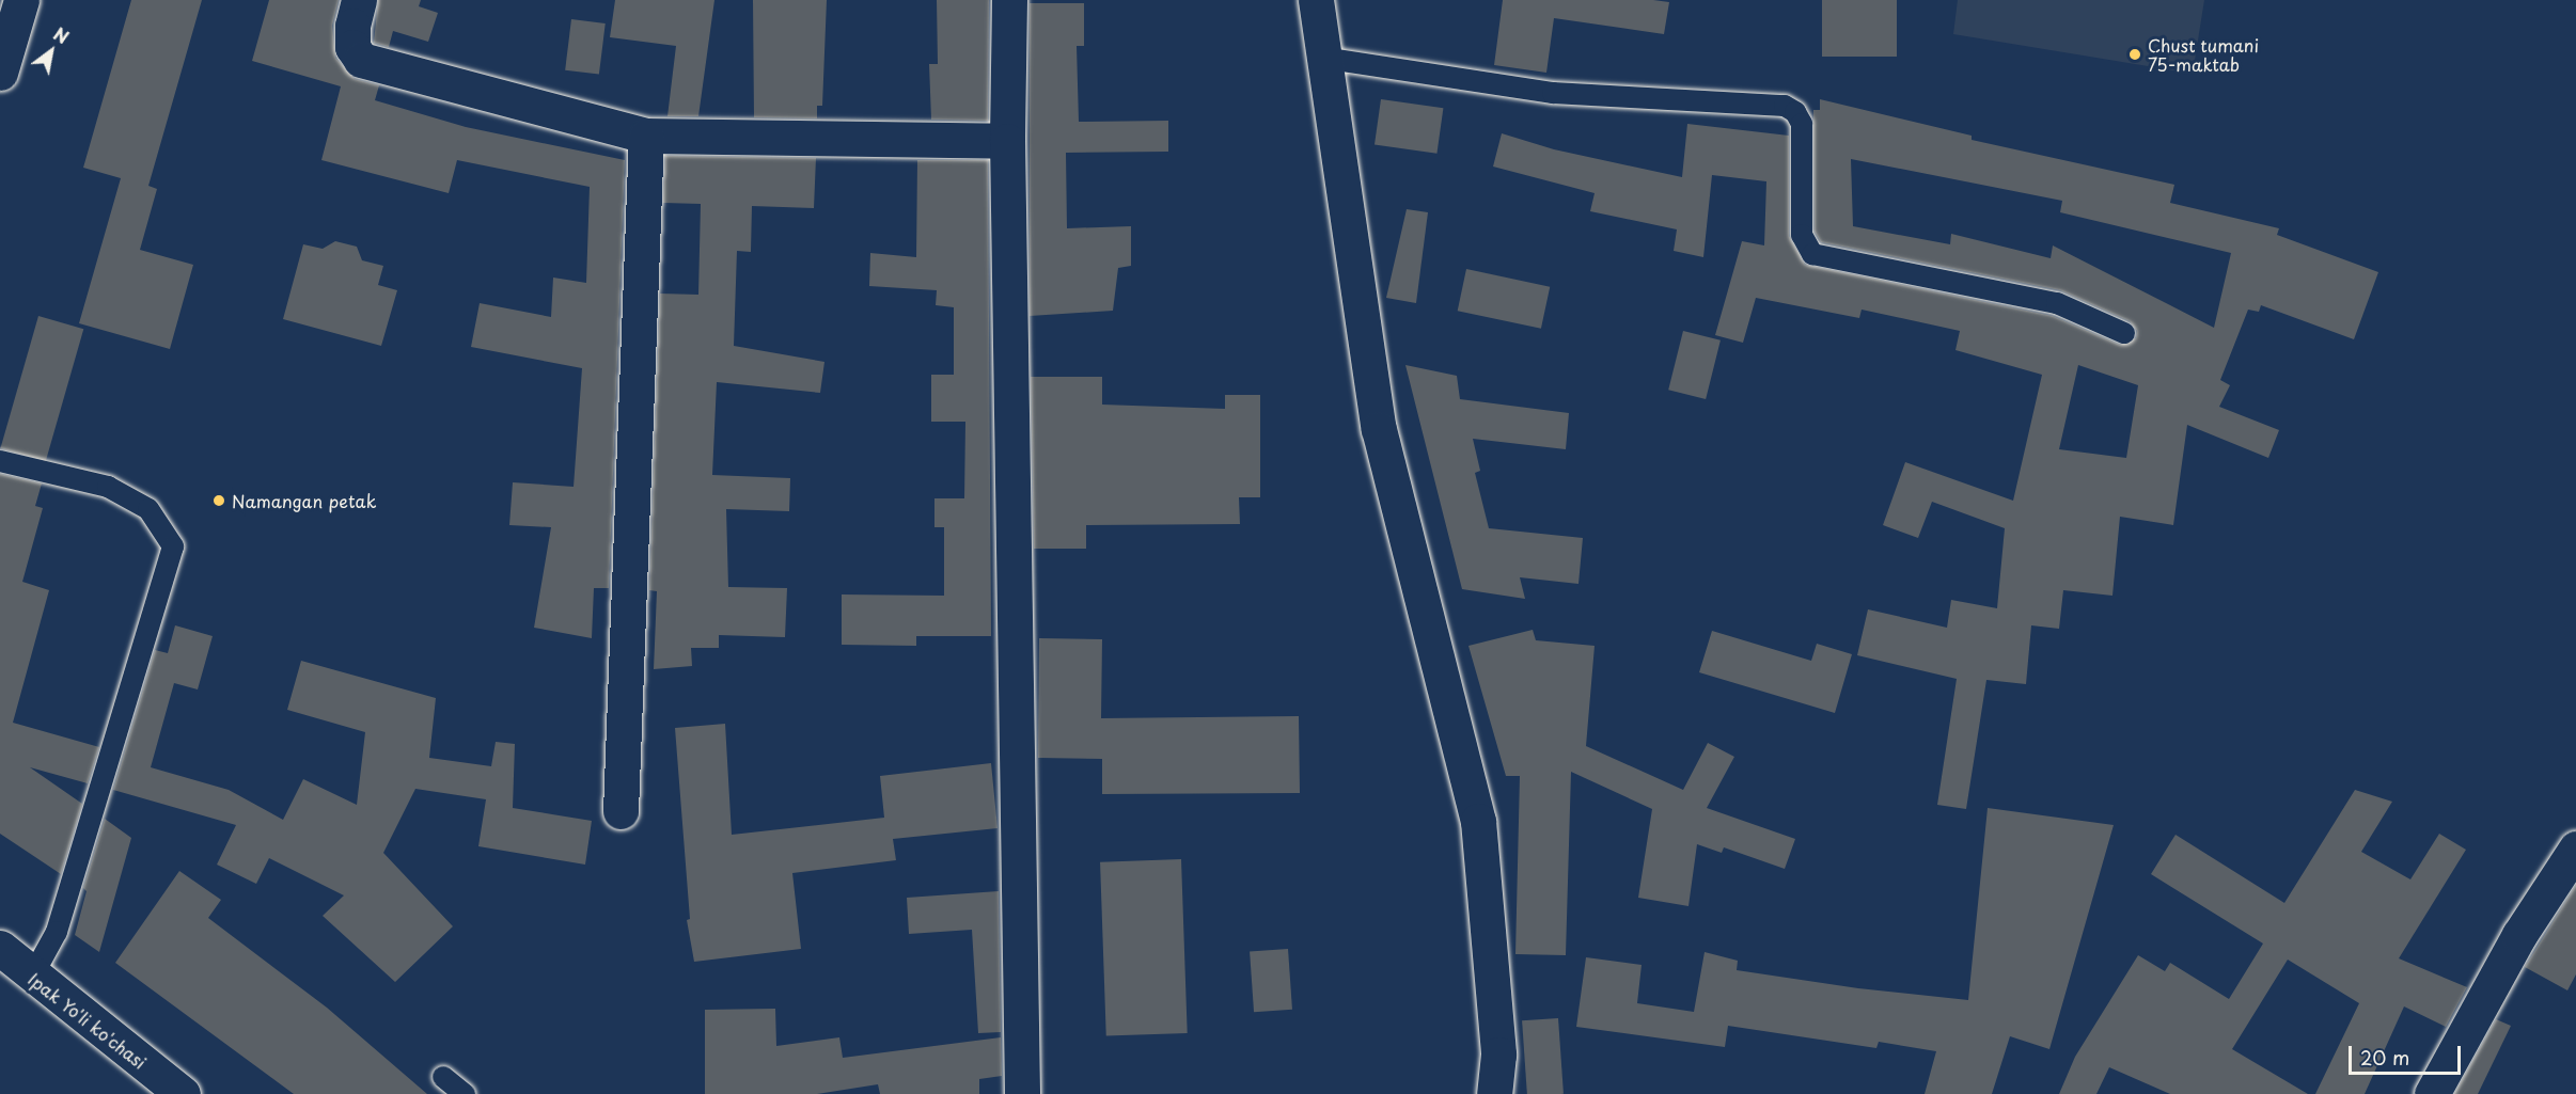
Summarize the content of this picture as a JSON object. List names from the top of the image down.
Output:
{
  "streets": {
    "street": ["Ipak Yo'li ko'chasi"]
  },
  "places": ["Chust tumani 75-maktab", "Namangan petak"],
  "scale_bar": "20 m",
  "north": "top right"
}
